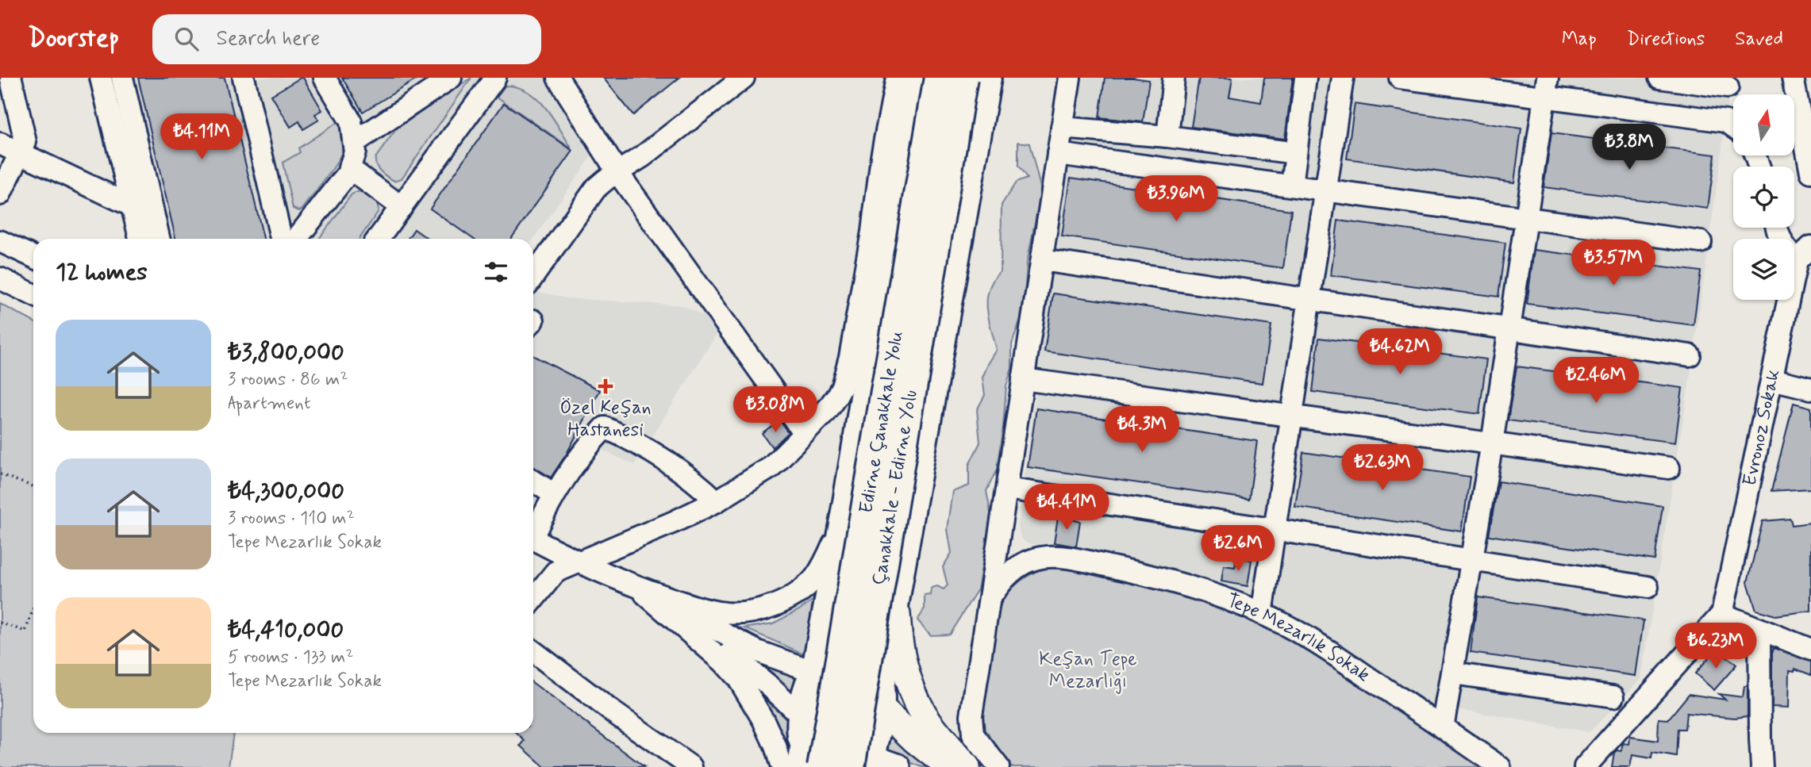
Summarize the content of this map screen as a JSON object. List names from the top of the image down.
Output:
{
  "streets": {
    "highway": ["Edirne Çanakkale Yolu", "Çanakkale - Edirne Yolu"],
    "street": ["Evronoz Sokak", "Tepe Mezarlık Sokak"]
  },
  "crossings": [
    ["Edirne Çanakkale Yolu", "Çanakkale - Edirne Yolu"]
  ],
  "parks": ["Keşan Tepe Mezarlığı"],
  "places": {
    "health": ["Özel Keşan Hastanesi"]
  },
  "north": "top",
  "page": {
    "header": "Doorstep",
    "search": "Search here",
    "nav": ["Map", "Directions", "Saved"],
    "price": [
      "₺4.11M",
      "₺3.8M",
      "₺3.96M",
      "₺3.57M",
      "₺4.62M",
      "₺2.46M",
      "₺3.08M",
      "₺4.3M",
      "₺2.63M",
      "₺4.41M",
      "₺2.6M",
      "₺6.23M"
    ],
    "heading": "12 homes",
    "list": [
      {
        "name": "₺3,800,000",
        "note": "3 rooms · 86 m² · Apartment"
      },
      {
        "name": "₺4,300,000",
        "note": "3 rooms · 110 m² · Tepe Mezarlık Sokak"
      },
      {
        "name": "₺4,410,000",
        "note": "5 rooms · 133 m² · Tepe Mezarlık Sokak"
      }
    ]
  }
}
